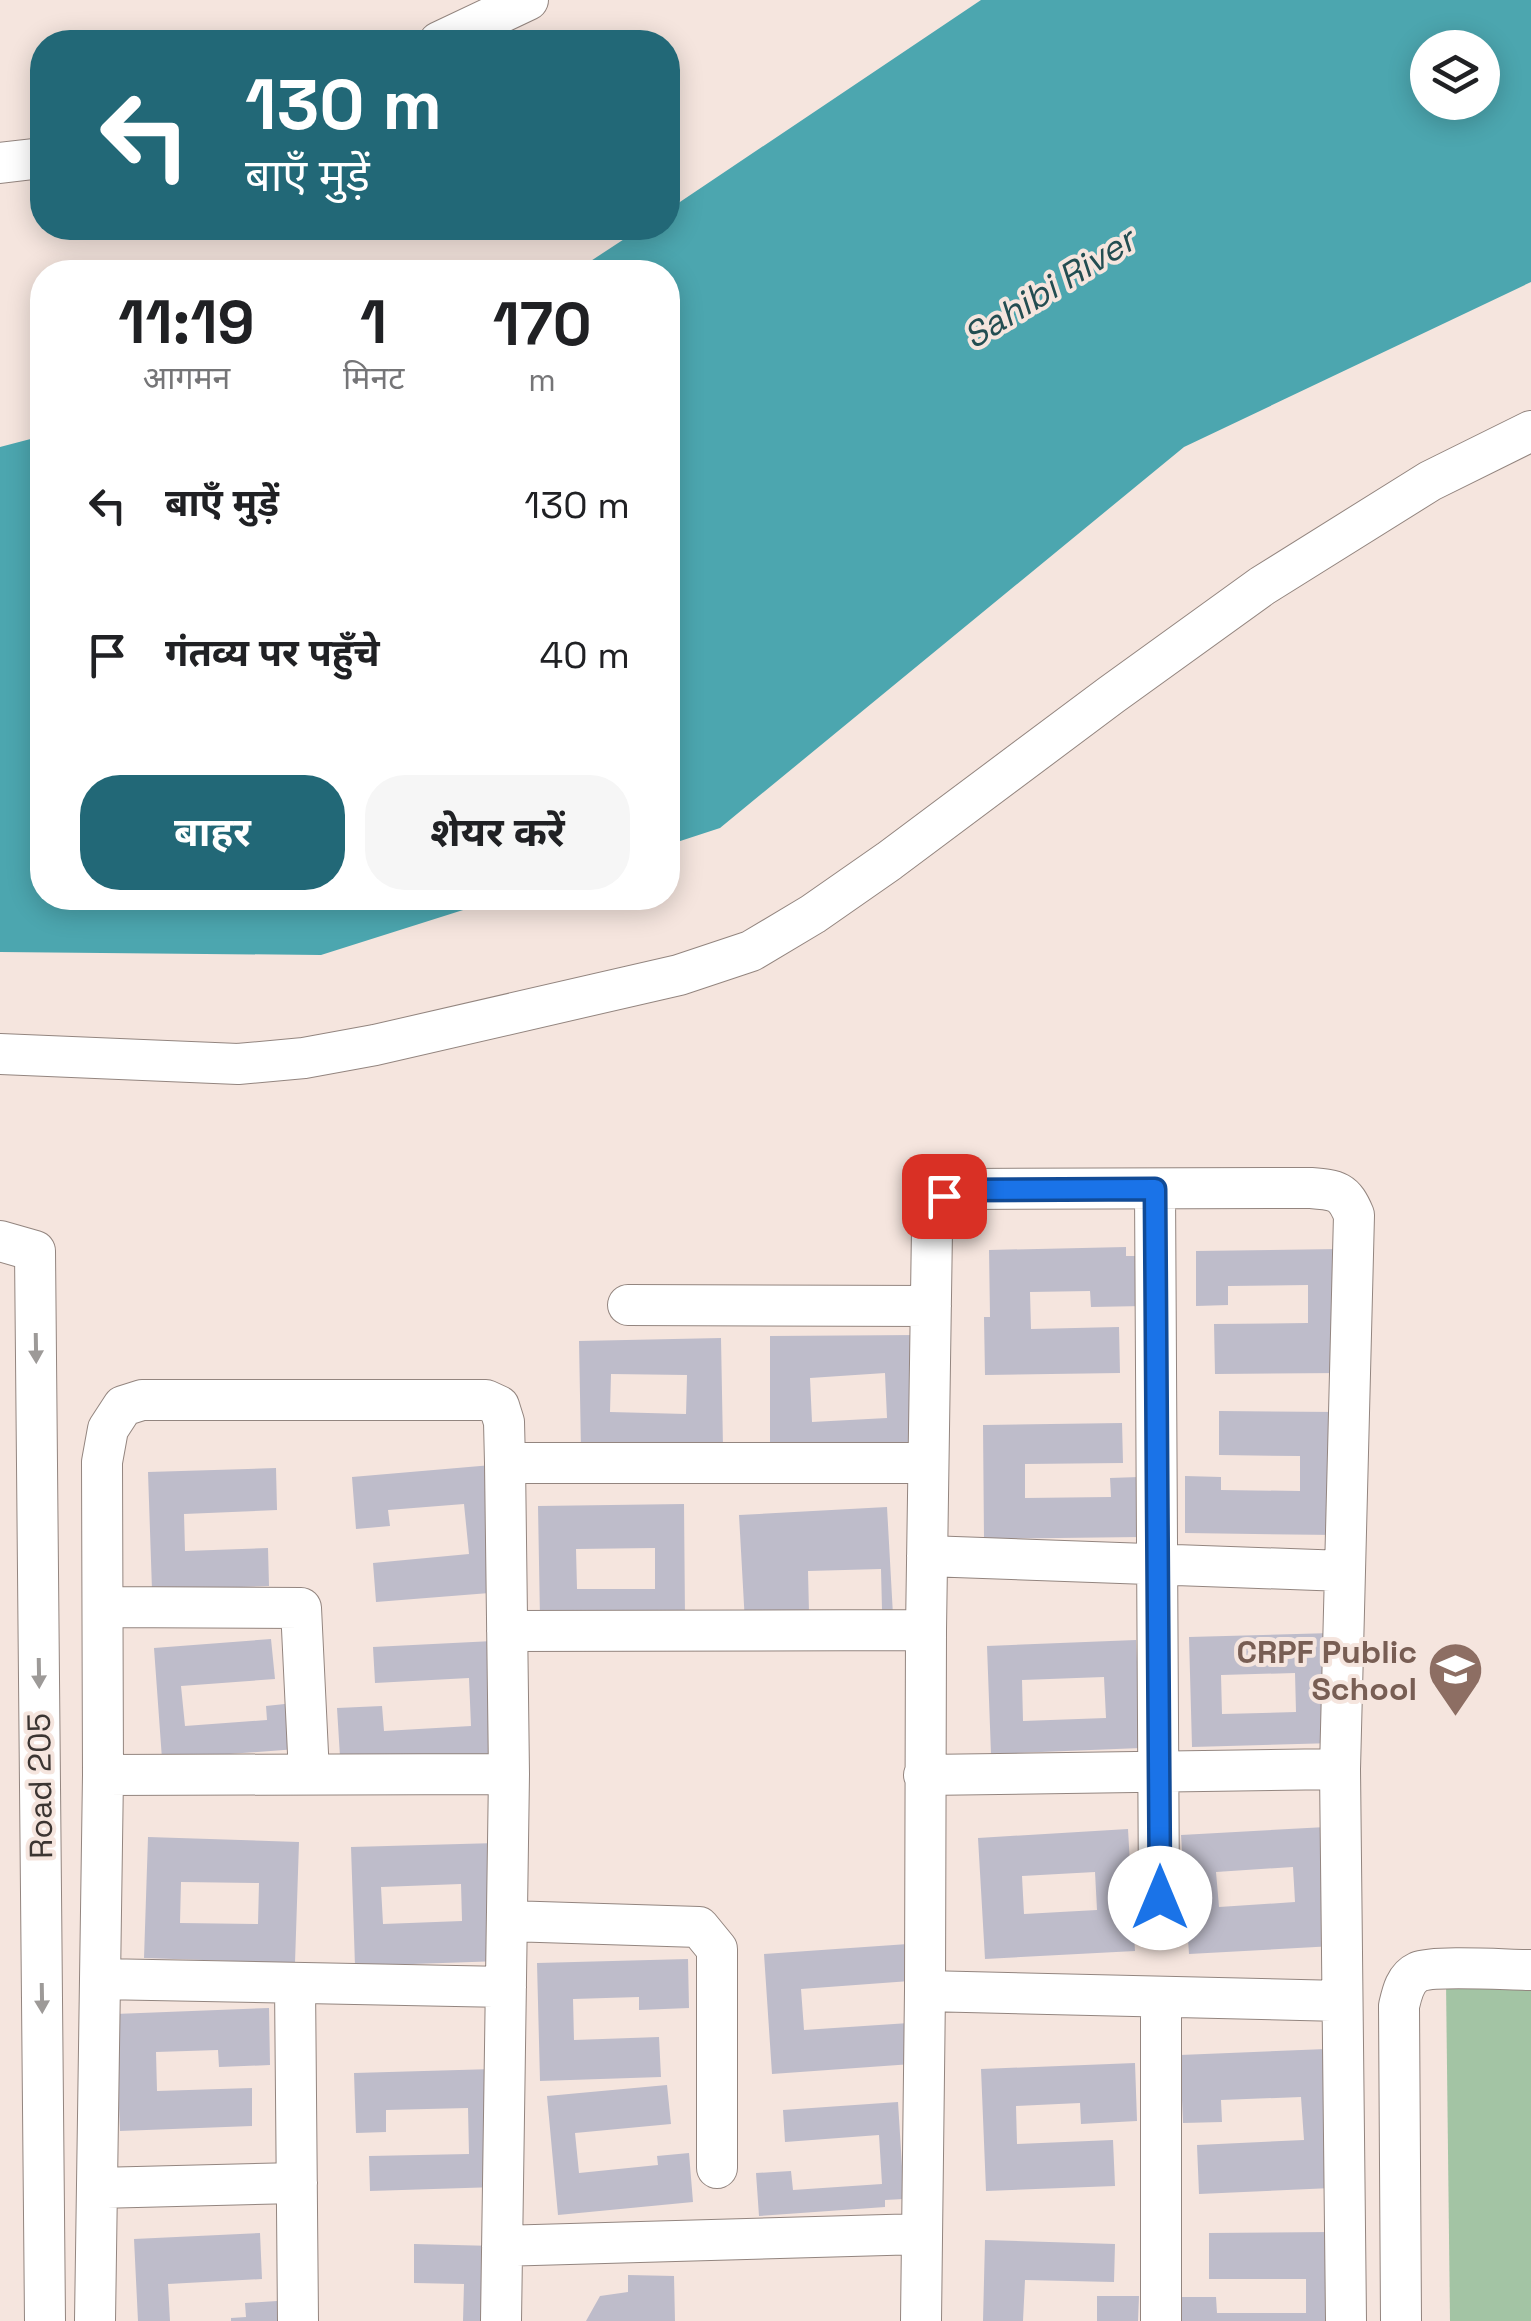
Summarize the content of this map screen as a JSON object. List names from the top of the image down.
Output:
{
  "streets": {
    "street": ["Road 205"]
  },
  "water": ["Sahibi River"],
  "places": {
    "school or university": ["CRPF Public School"]
  },
  "page": {
    "turn": ["130 m", "बाएँ मुड़ें"],
    "eta": [
      "11:19",
      "आगमन",
      "1",
      "मिनट",
      "170",
      "m"
    ],
    "list": [
      {
        "name": "बाएँ मुड़ें",
        "value": "130 m"
      },
      {
        "name": "गंतव्य पर पहुँचे",
        "value": "40 m"
      }
    ],
    "buttons": ["बाहर", "शेयर करें"]
  }
}
